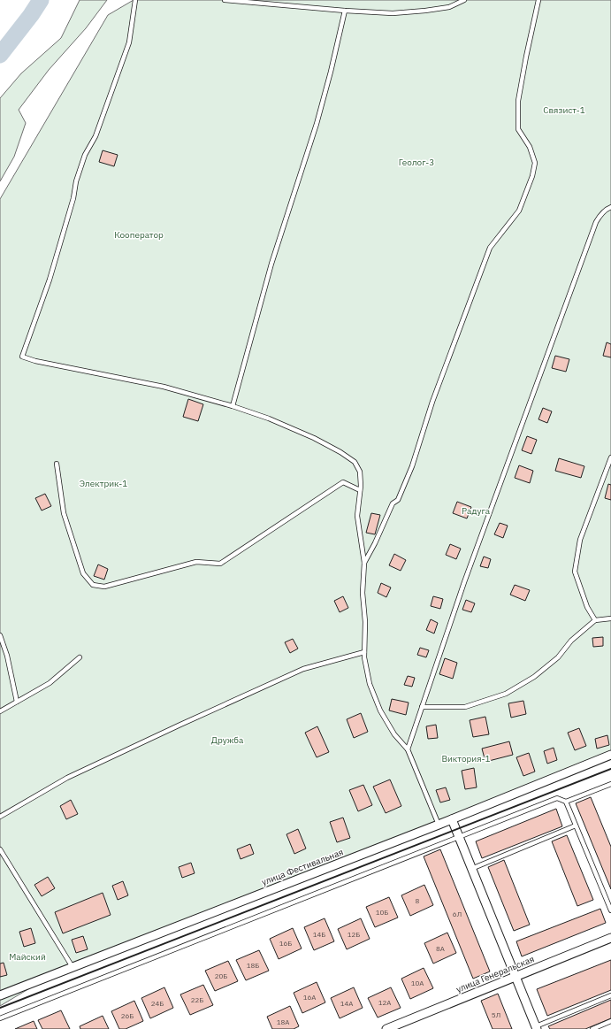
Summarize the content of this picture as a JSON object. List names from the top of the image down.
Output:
{
  "streets": {
    "street": ["улица Фестивальная", "улица Генеральская"]
  },
  "parks": [
    "Связист-1",
    "Геолог-3",
    "Кооператор",
    "Электрик-1",
    "Радуга",
    "Дружба",
    "Виктория-1",
    "Майский"
  ],
  "house_numbers": [
    "8",
    "10Б",
    "6Л",
    "14Б",
    "12Б",
    "16Б",
    "8А",
    "18Б",
    "20Б",
    "10А",
    "16А",
    "22Б",
    "12А",
    "24Б",
    "14А",
    "5Л",
    "26Б",
    "18А"
  ]
}
